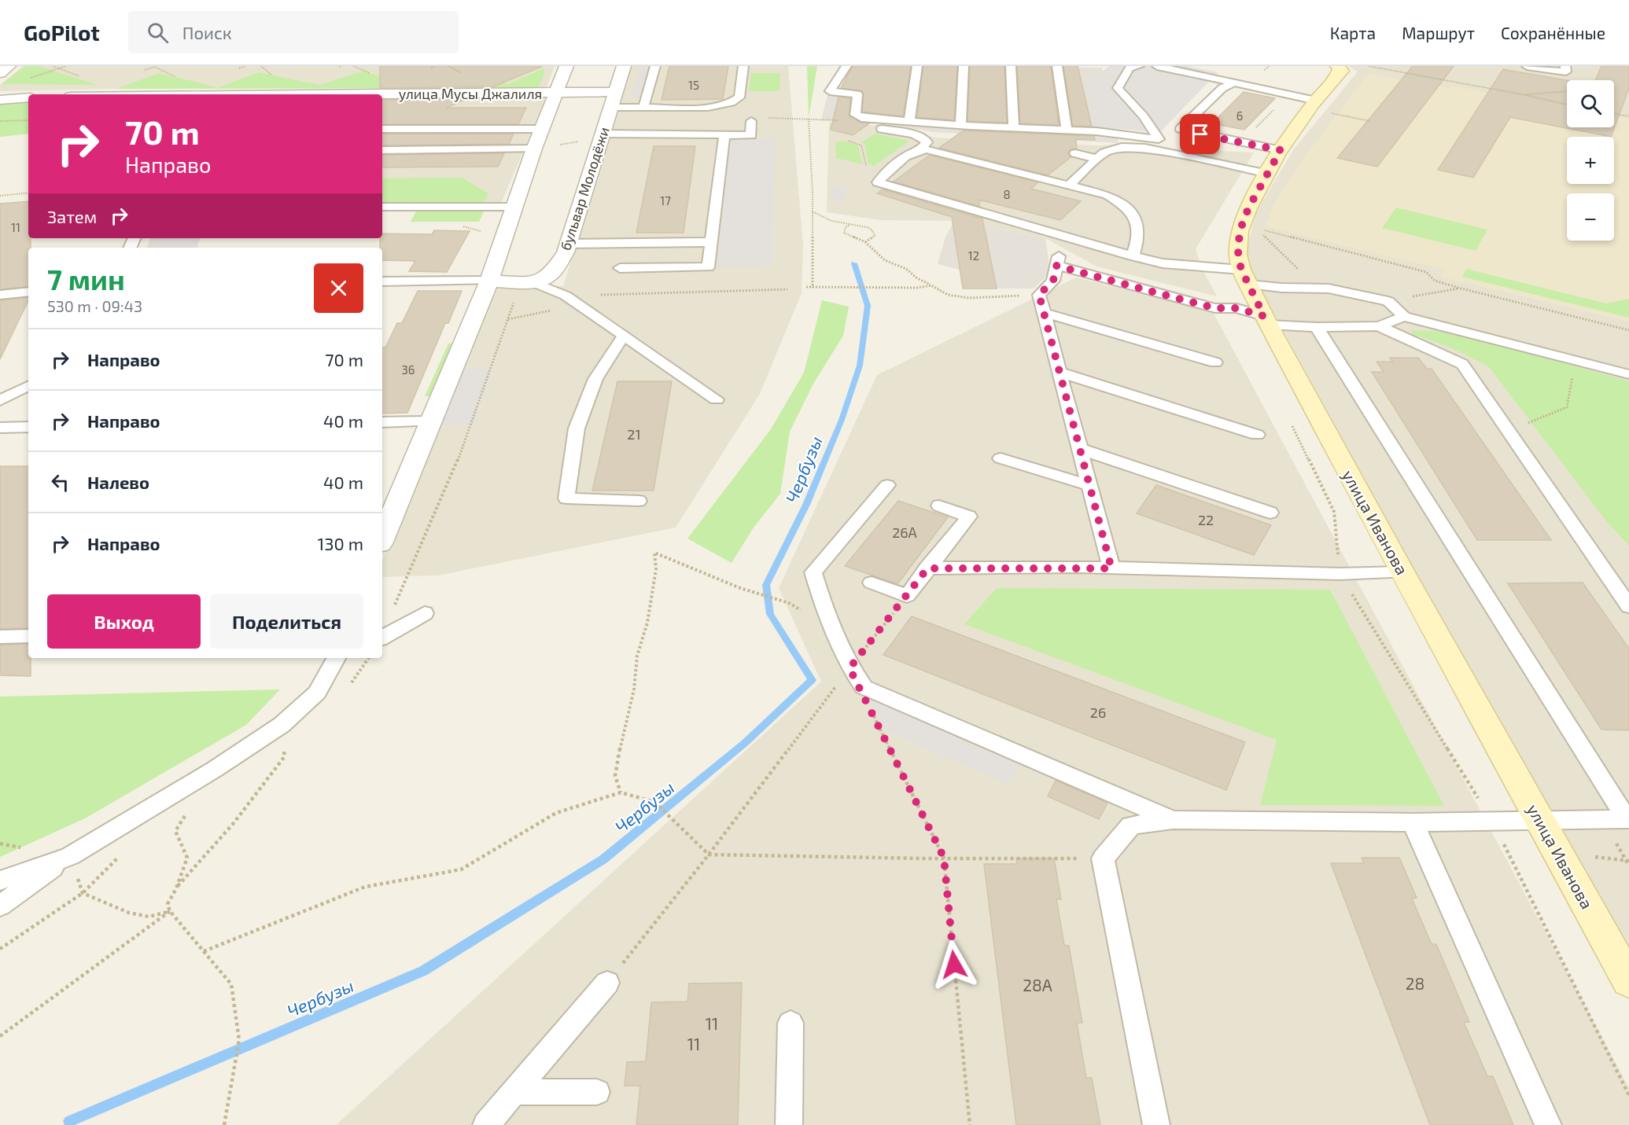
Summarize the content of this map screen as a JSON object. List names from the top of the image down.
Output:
{
  "streets": {
    "street": ["улица Мусы Джалиля", "бульвар Молодёжи", "улица Иванова"]
  },
  "crossings": [
    ["улица Мусы Джалиля", "бульвар Молодёжи"]
  ],
  "water": ["Чербузы"],
  "house_numbers": [
    "15",
    "6",
    "8",
    "17",
    "11",
    "12",
    "36",
    "21",
    "22",
    "26А",
    "26",
    "28",
    "28А",
    "11",
    "11"
  ],
  "page": {
    "header": "GoPilot",
    "search": "Поиск",
    "nav": ["Карта", "Маршрут", "Сохранённые"],
    "map_buttons": ["+", "−"],
    "turn": ["70 m", "Направо"],
    "then": "Затем",
    "heading": ["7 мин", "530 m · 09:43"],
    "list": [
      {
        "name": "Направо",
        "value": "70 m"
      },
      {
        "name": "Направо",
        "value": "40 m"
      },
      {
        "name": "Налево",
        "value": "40 m"
      },
      {
        "name": "Направо",
        "value": "130 m"
      }
    ],
    "buttons": ["Выход", "Поделиться"]
  }
}
